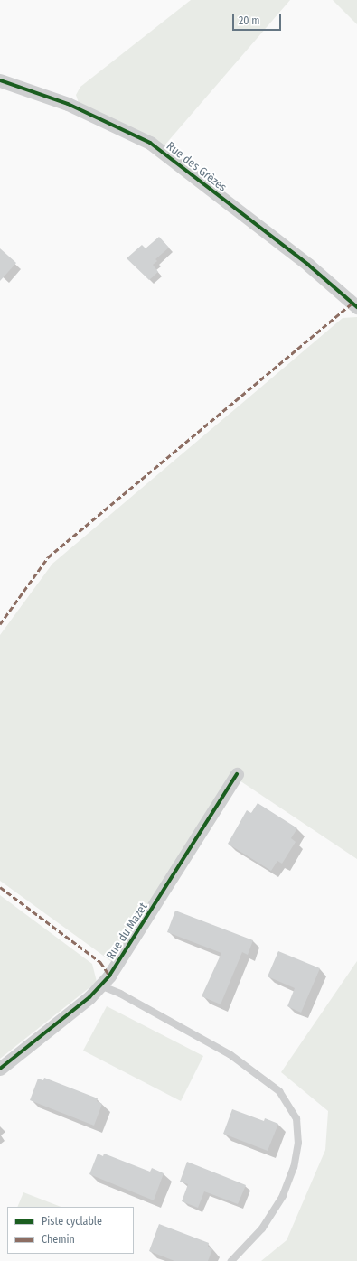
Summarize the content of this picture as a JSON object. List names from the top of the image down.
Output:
{
  "streets": {
    "street": ["Rue des Grèzes", "Rue du Mazet"]
  },
  "legend": ["Piste cyclable", "Chemin"],
  "scale_bar": "20 m"
}
